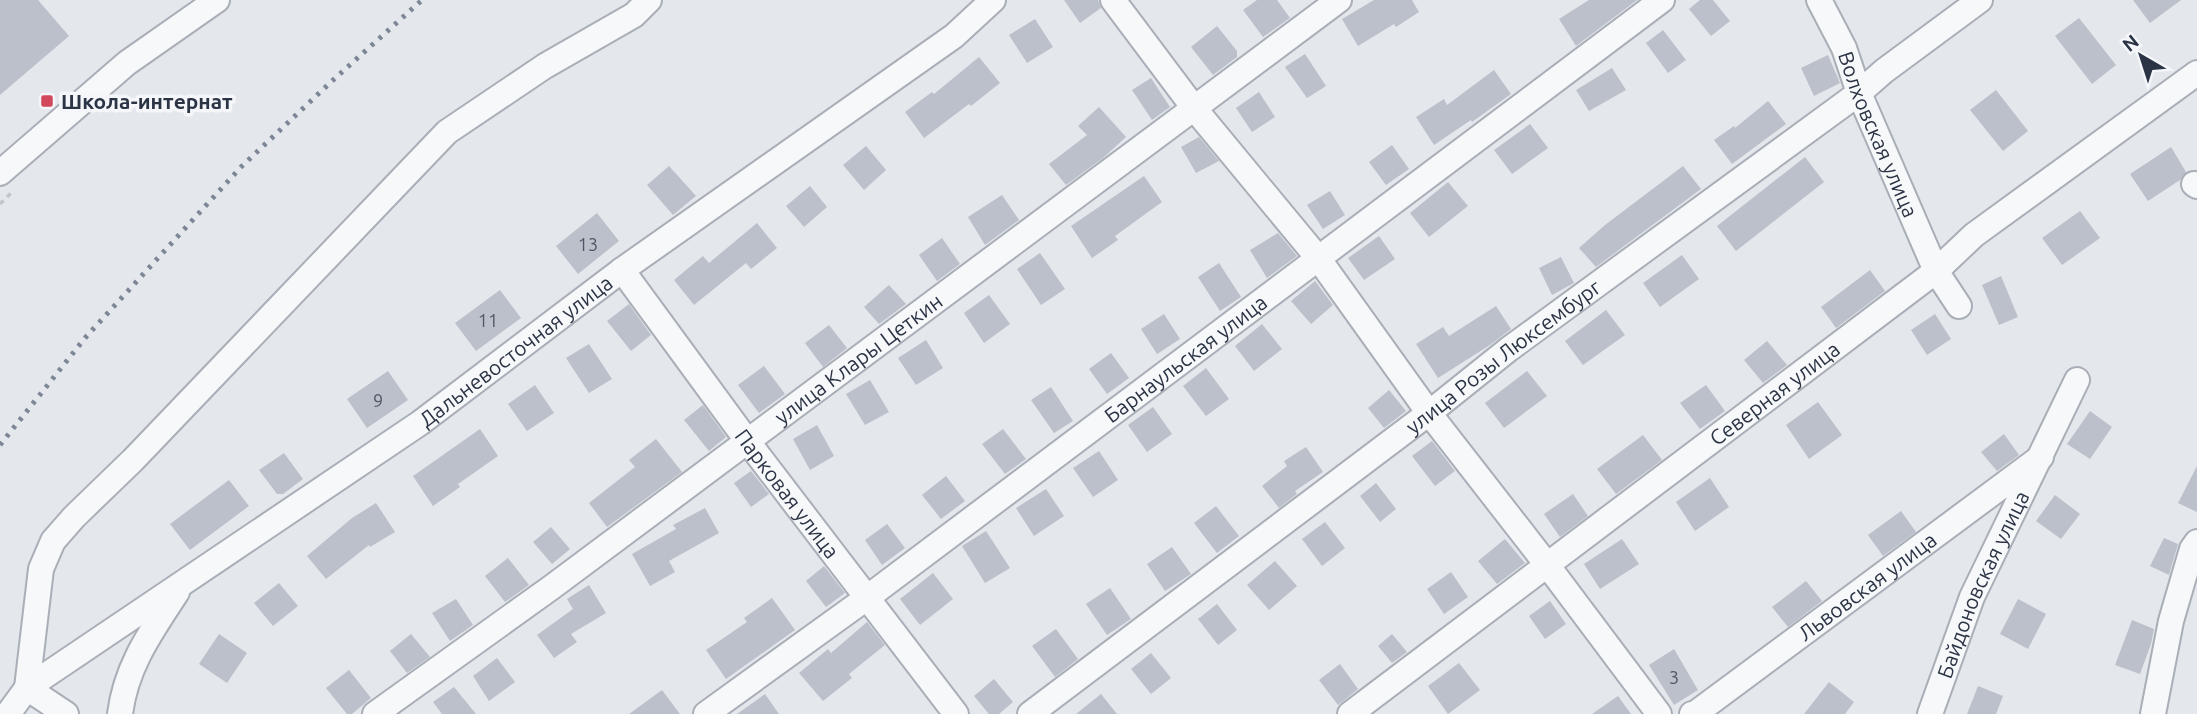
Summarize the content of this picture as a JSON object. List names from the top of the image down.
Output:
{
  "streets": {
    "street": [
      "Волховская улица",
      "Дальневосточная улица",
      "улица Розы Люксембург",
      "Барнаульская улица",
      "улица Клары Цеткин",
      "Северная улица",
      "Парковая улица",
      "Байдоновская улица",
      "Львовская улица"
    ]
  },
  "crossings": [
    ["Волховская улица", "улица Розы Люксембург"],
    ["Волховская улица", "Северная улица"],
    ["Дальневосточная улица", "Парковая улица"],
    ["Барнаульская улица", "Парковая улица"],
    ["улица Клары Цеткин", "Парковая улица"],
    ["Байдоновская улица", "Львовская улица"]
  ],
  "places": {
    "transit": ["Школа-интернат"]
  },
  "house_numbers": [
    "13",
    "11",
    "9",
    "3"
  ],
  "north": "top left"
}
